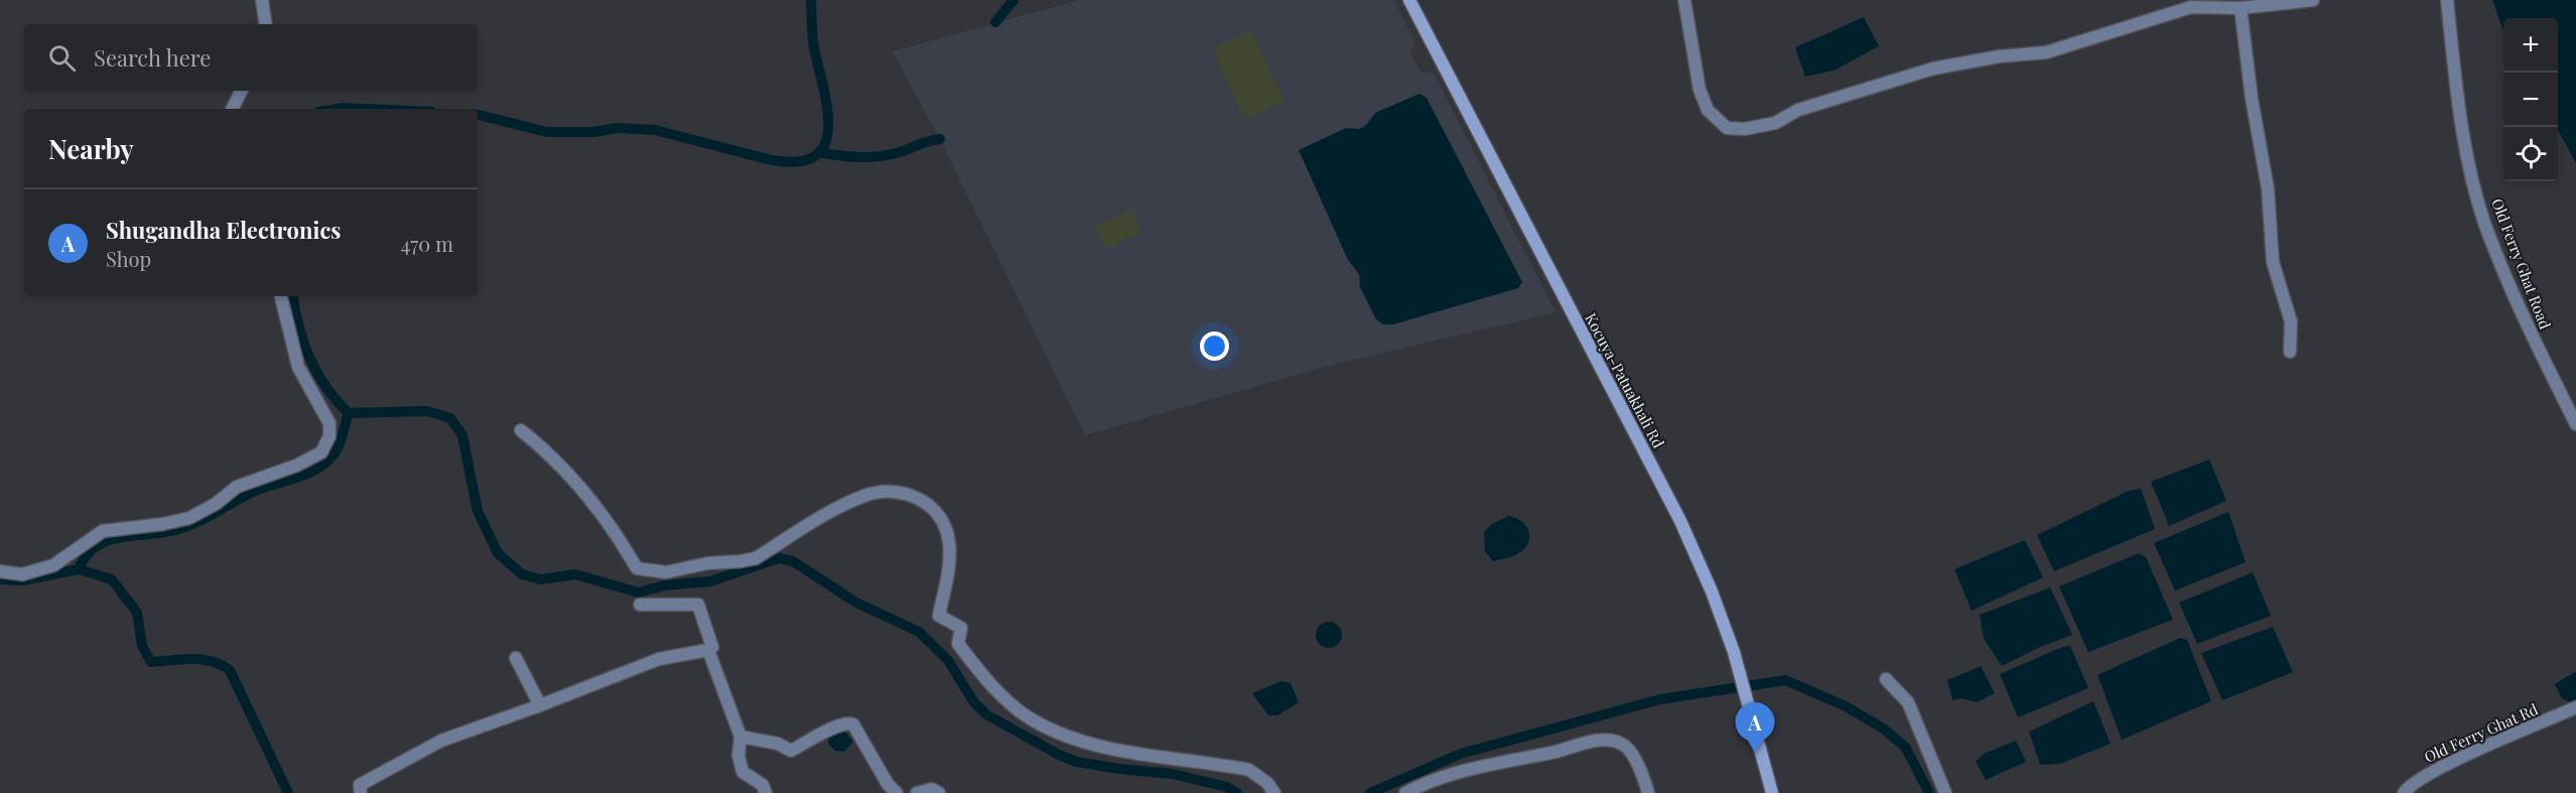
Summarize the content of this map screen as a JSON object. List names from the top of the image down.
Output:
{
  "streets": {
    "main road": ["Kocuya-Patuakhali Rd"],
    "street": ["Old Ferry Ghat Road", "Old Ferry Ghat Rd"]
  },
  "page": {
    "map_buttons": ["+", "−"],
    "search": "Search here",
    "heading": "Nearby",
    "list": [
      {
        "mark": "A",
        "name": "Shugandha Electronics",
        "note": "Shop",
        "value": "470 m"
      }
    ],
    "pins": "A"
  }
}
